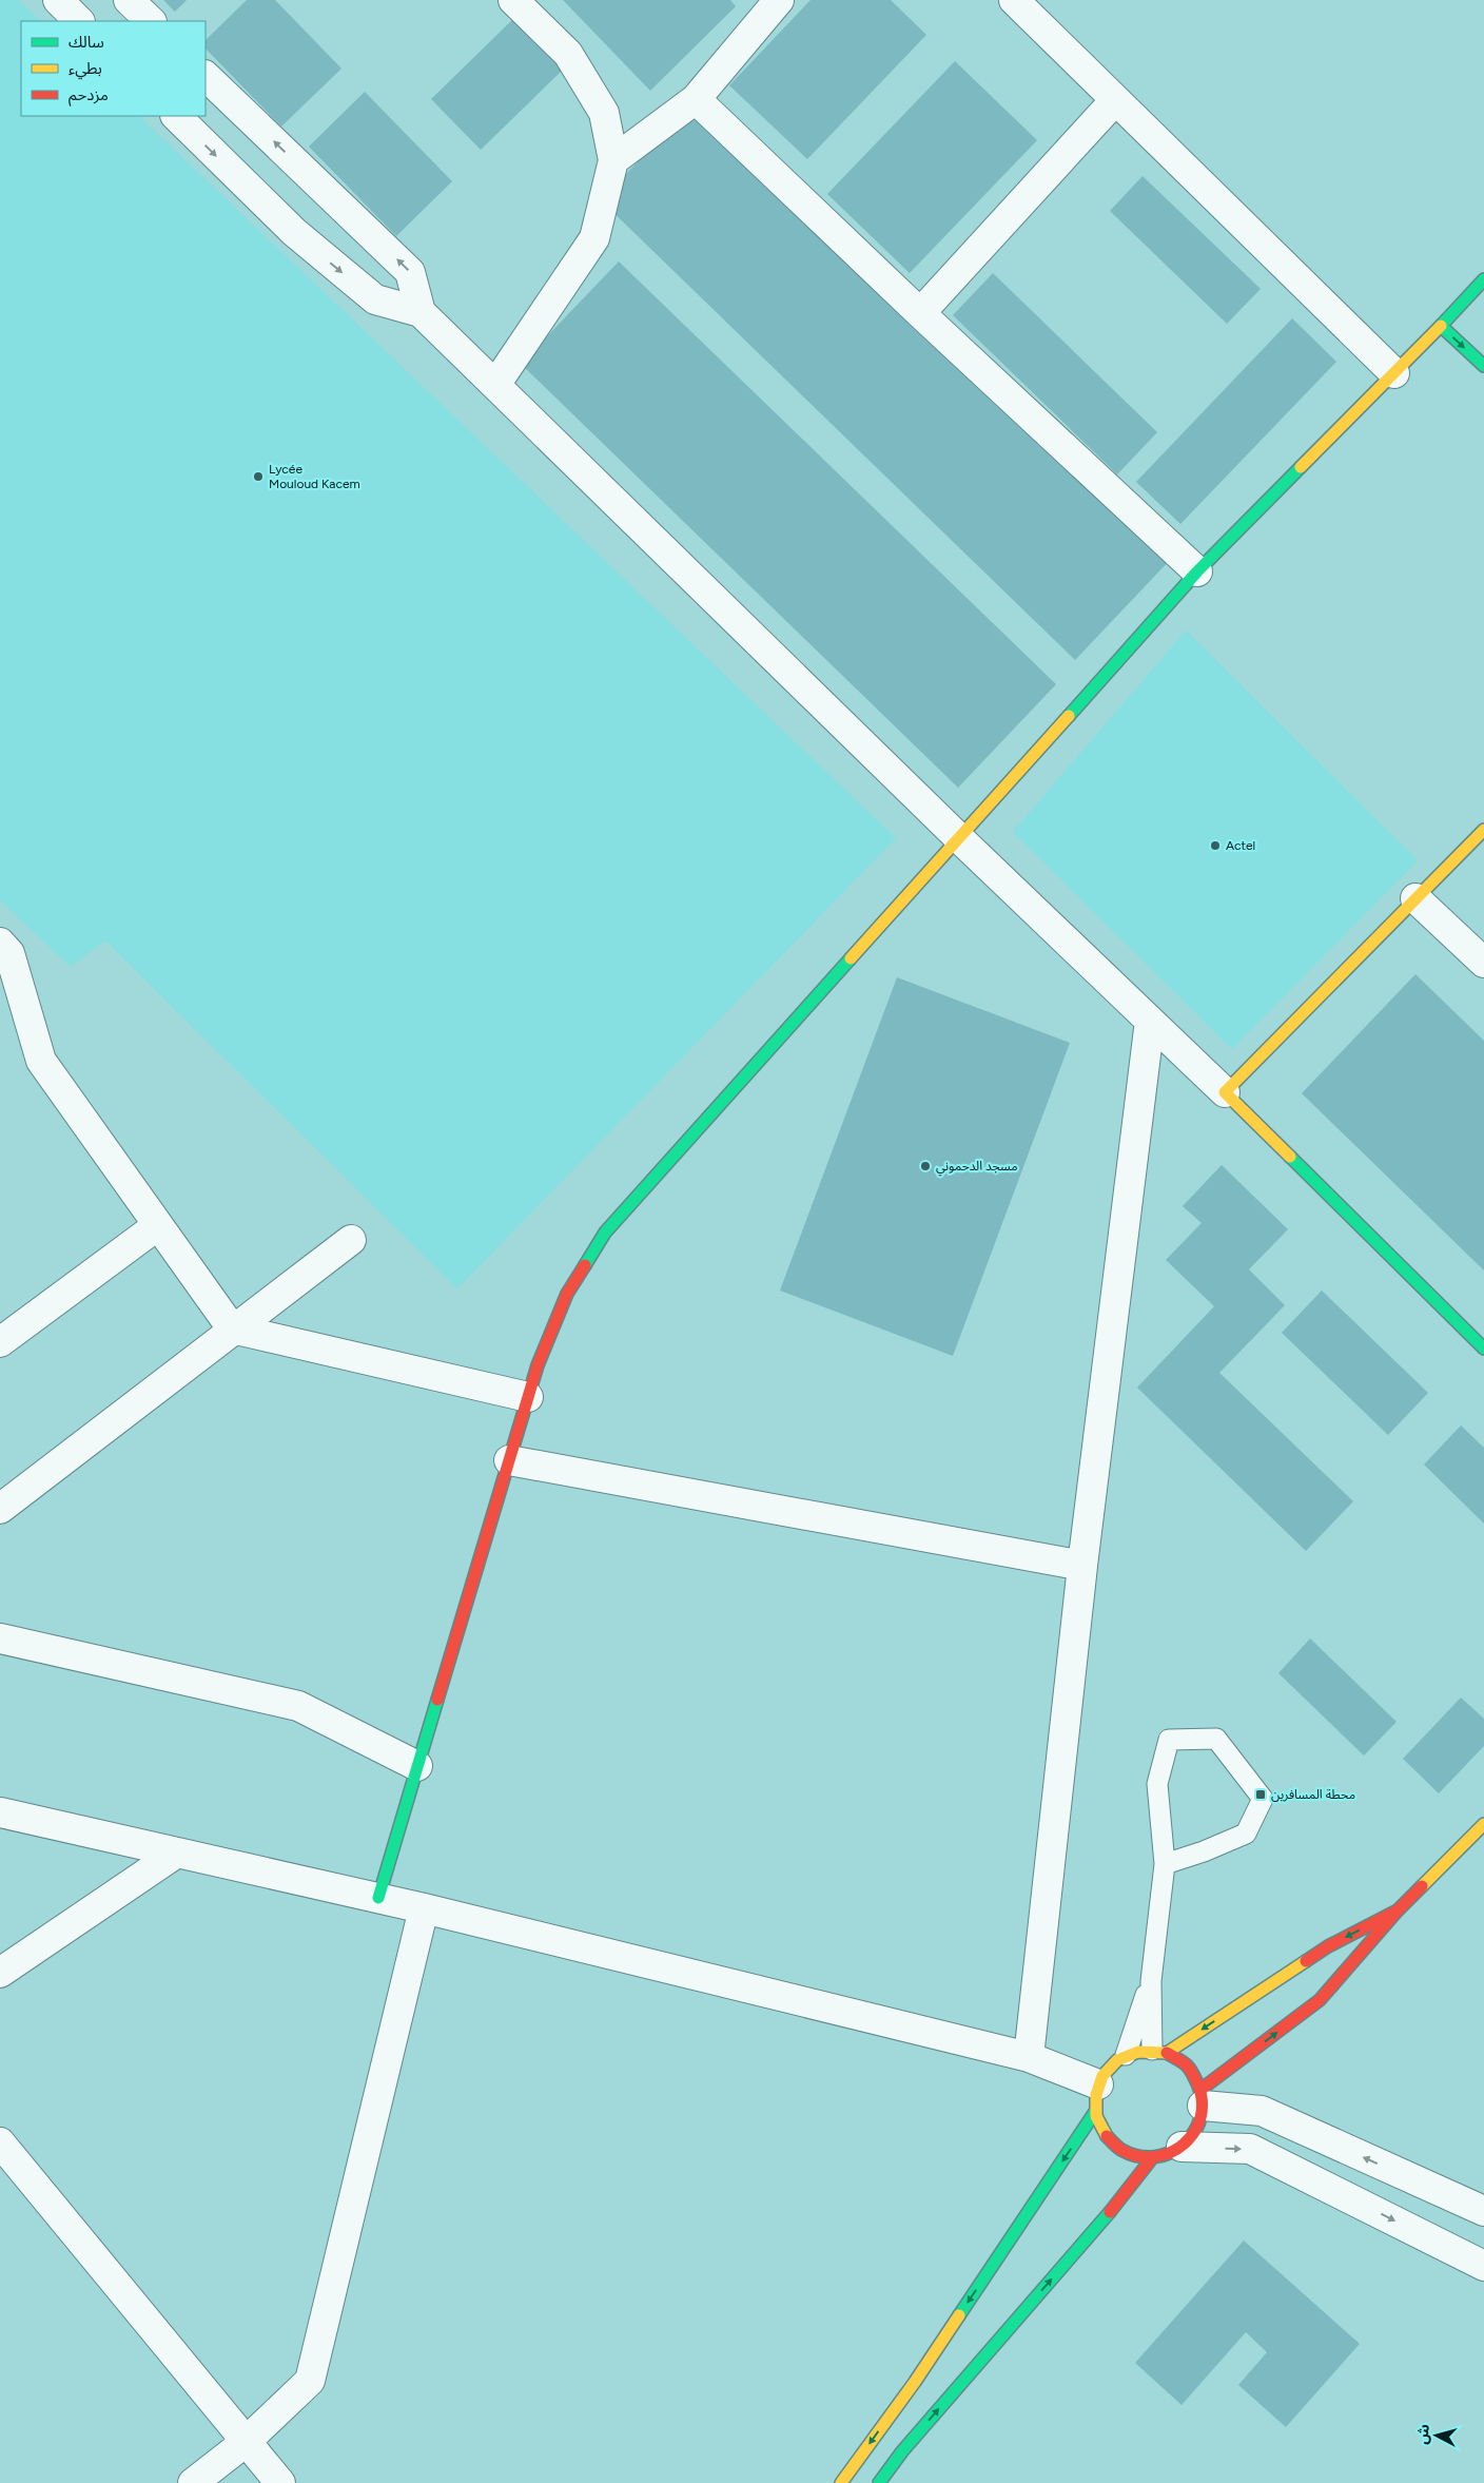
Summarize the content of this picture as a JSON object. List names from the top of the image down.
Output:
{
  "places": {
    "other": ["Lycée Mouloud Kacem", "Actel", "مسجد الدحموني"],
    "transit": ["محطة المسافرين"]
  },
  "legend": ["سالك", "بطيء", "مزدحم"],
  "north": "left"
}
